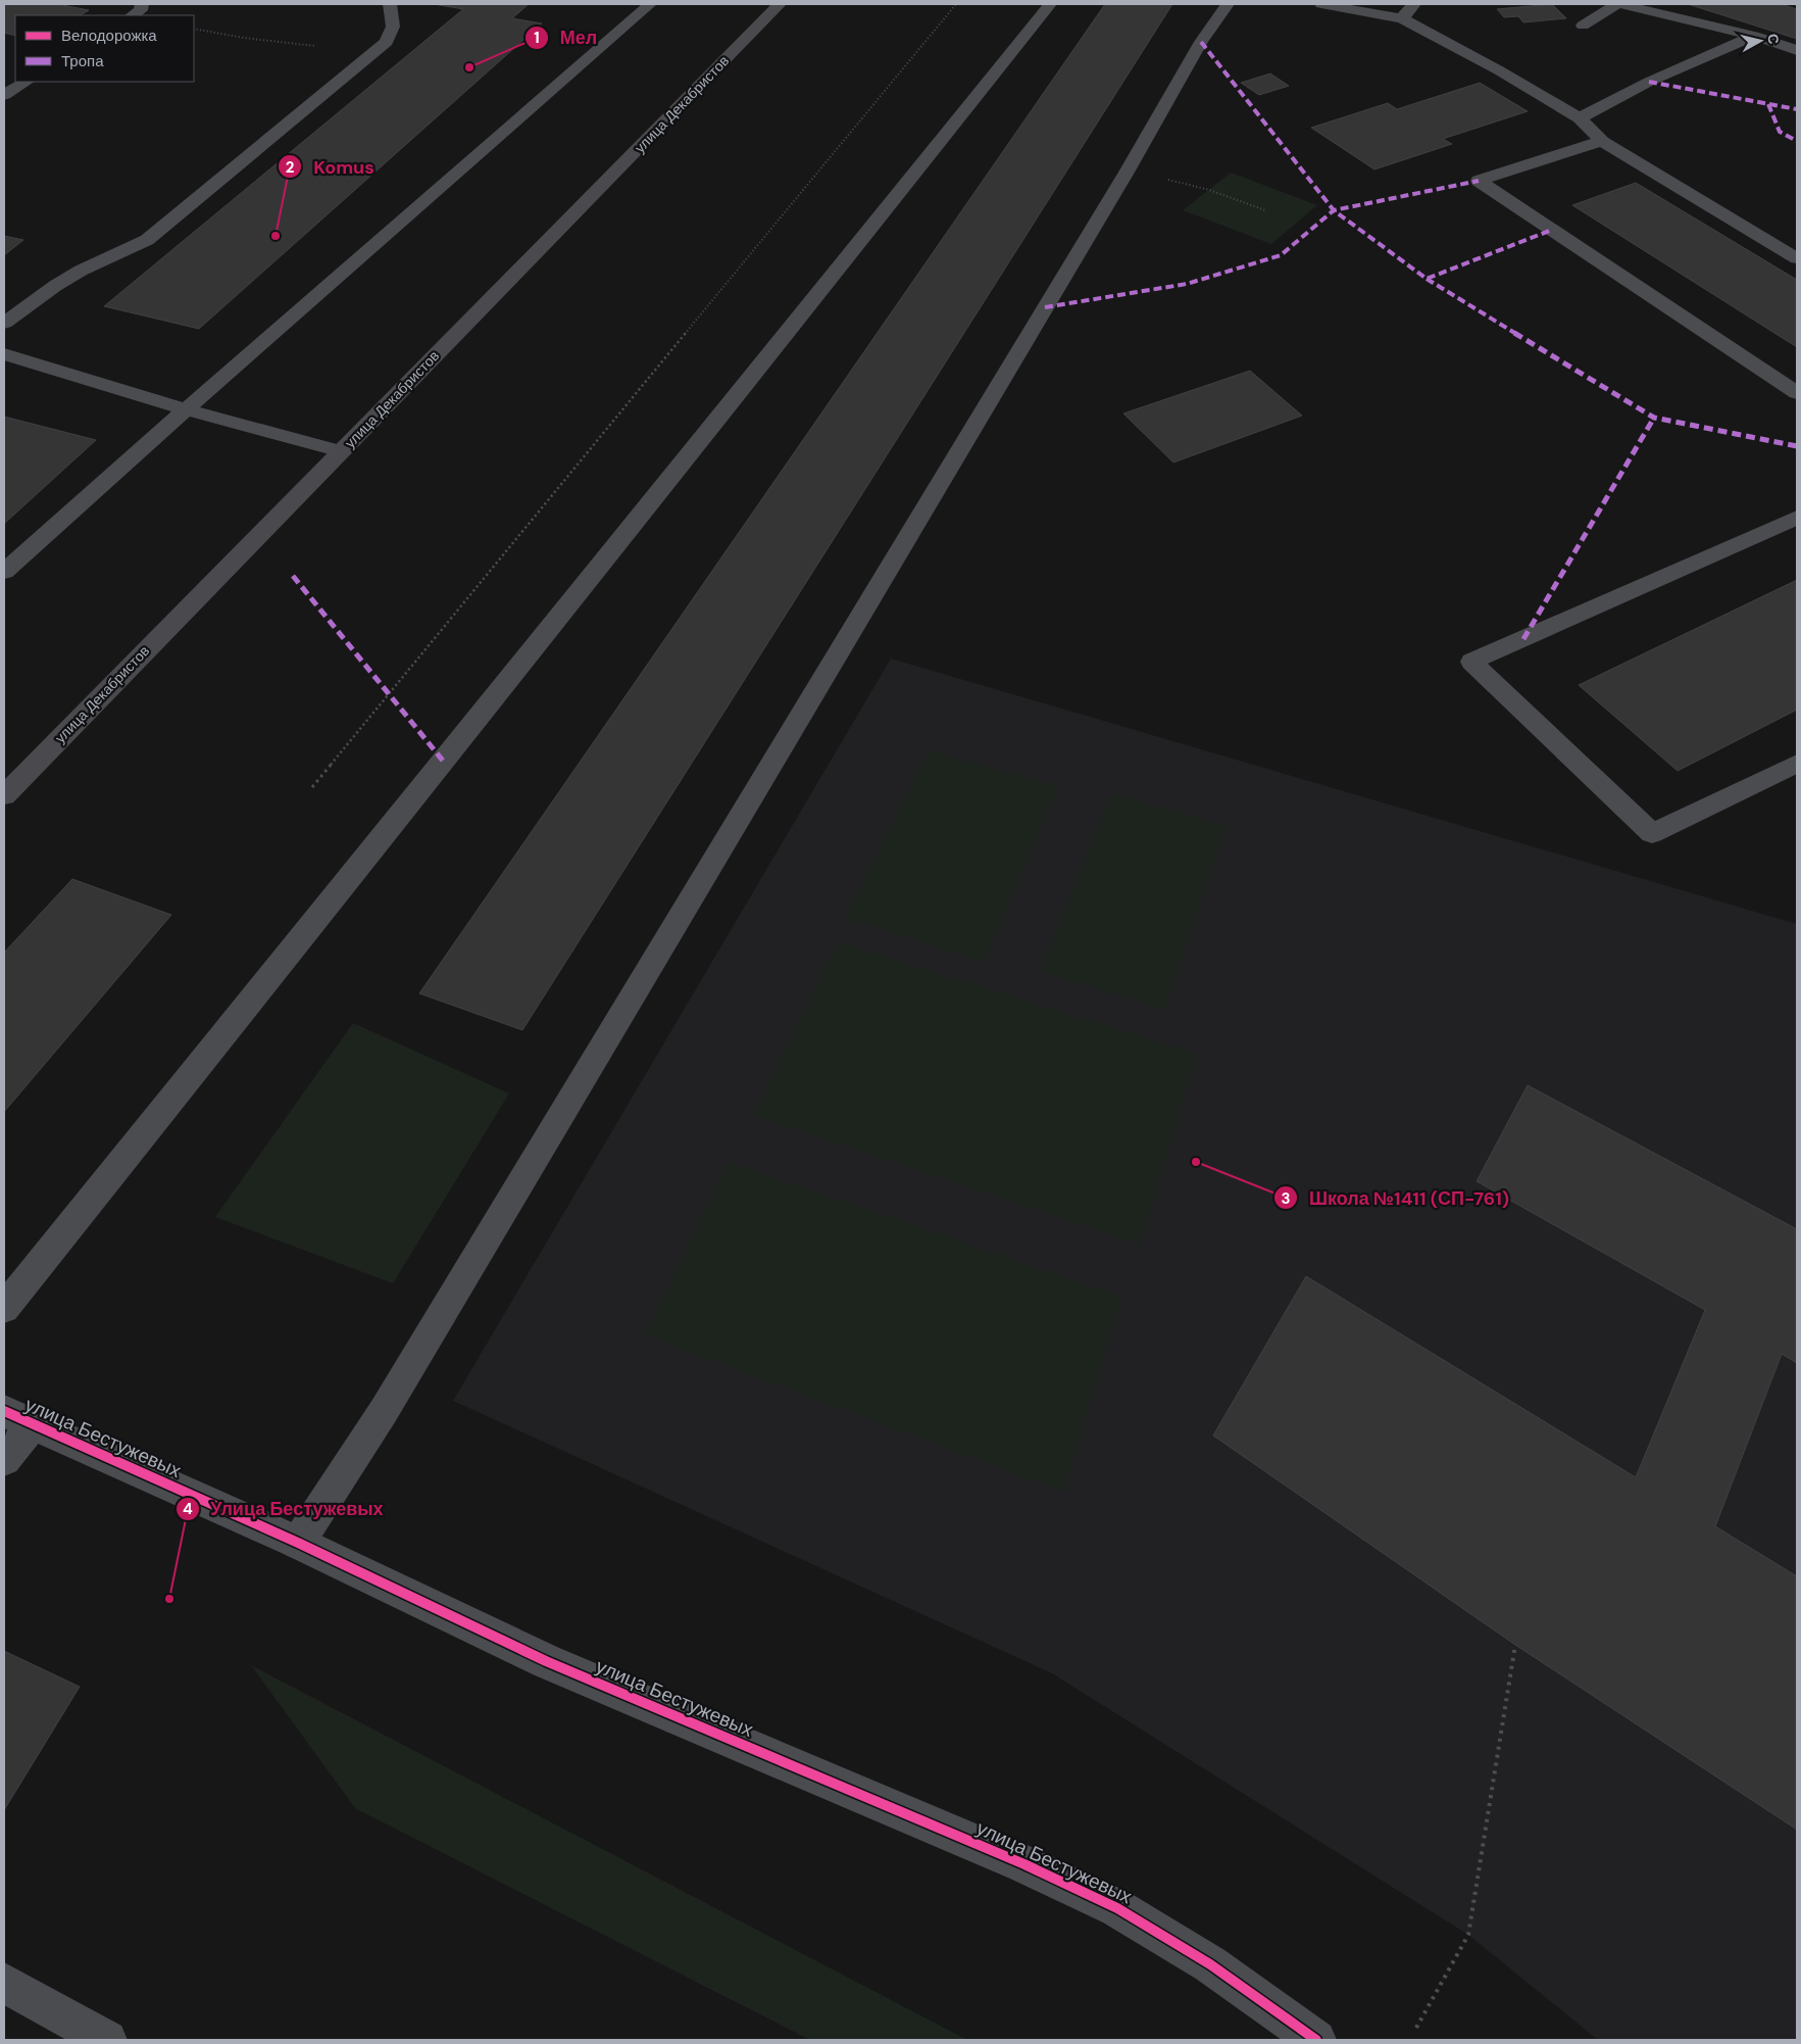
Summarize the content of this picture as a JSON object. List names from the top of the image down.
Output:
{
  "streets": {
    "main road": ["улица Декабристов"],
    "street": ["улица Бестужевых"]
  },
  "places": [
    "Мел",
    "Komus",
    "Школа №1411 (СП-761)",
    "Улица Бестужевых"
  ],
  "legend": ["Велодорожка", "Тропа"],
  "north": "right"
}
